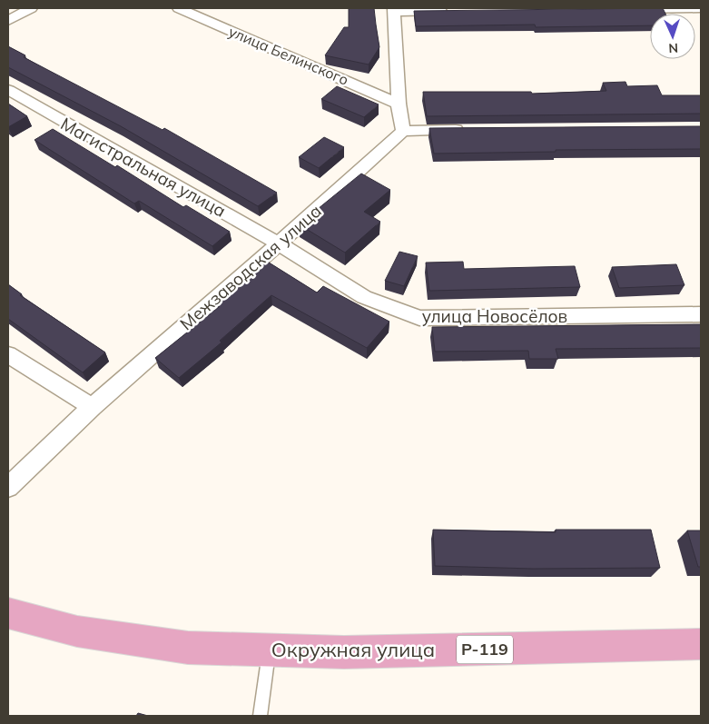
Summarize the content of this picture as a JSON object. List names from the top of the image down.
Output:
{
  "streets": {
    "highway": ["Окружная улица", "Р-119"],
    "street": [
      "улица Белинского",
      "Магистральная улица",
      "Межзаводская улица",
      "улица Новосёлов"
    ]
  },
  "crossings": [
    ["Магистральная улица", "Межзаводская улица"],
    ["Магистральная улица", "улица Новосёлов"],
    ["Межзаводская улица", "улица Новосёлов"]
  ],
  "north": "bottom"
}
